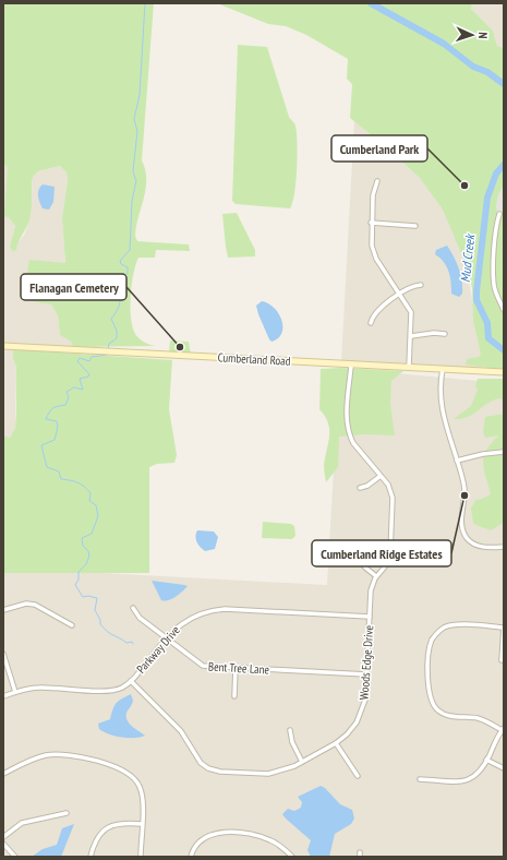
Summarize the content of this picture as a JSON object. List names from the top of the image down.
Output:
{
  "streets": {
    "main road": ["Cumberland Road"],
    "street": ["Parkway Drive", "Woods Edge Drive", "Bent Tree Lane"]
  },
  "crossings": [
    ["Cumberland Road", "Woods Edge Drive"],
    ["Parkway Drive", "Woods Edge Drive"],
    ["Parkway Drive", "Bent Tree Lane"],
    ["Woods Edge Drive", "Bent Tree Lane"]
  ],
  "water": ["Mud Creek"],
  "places": ["Cumberland Park", "Flanagan Cemetery", "Cumberland Ridge Estates"],
  "north": "right"
}
